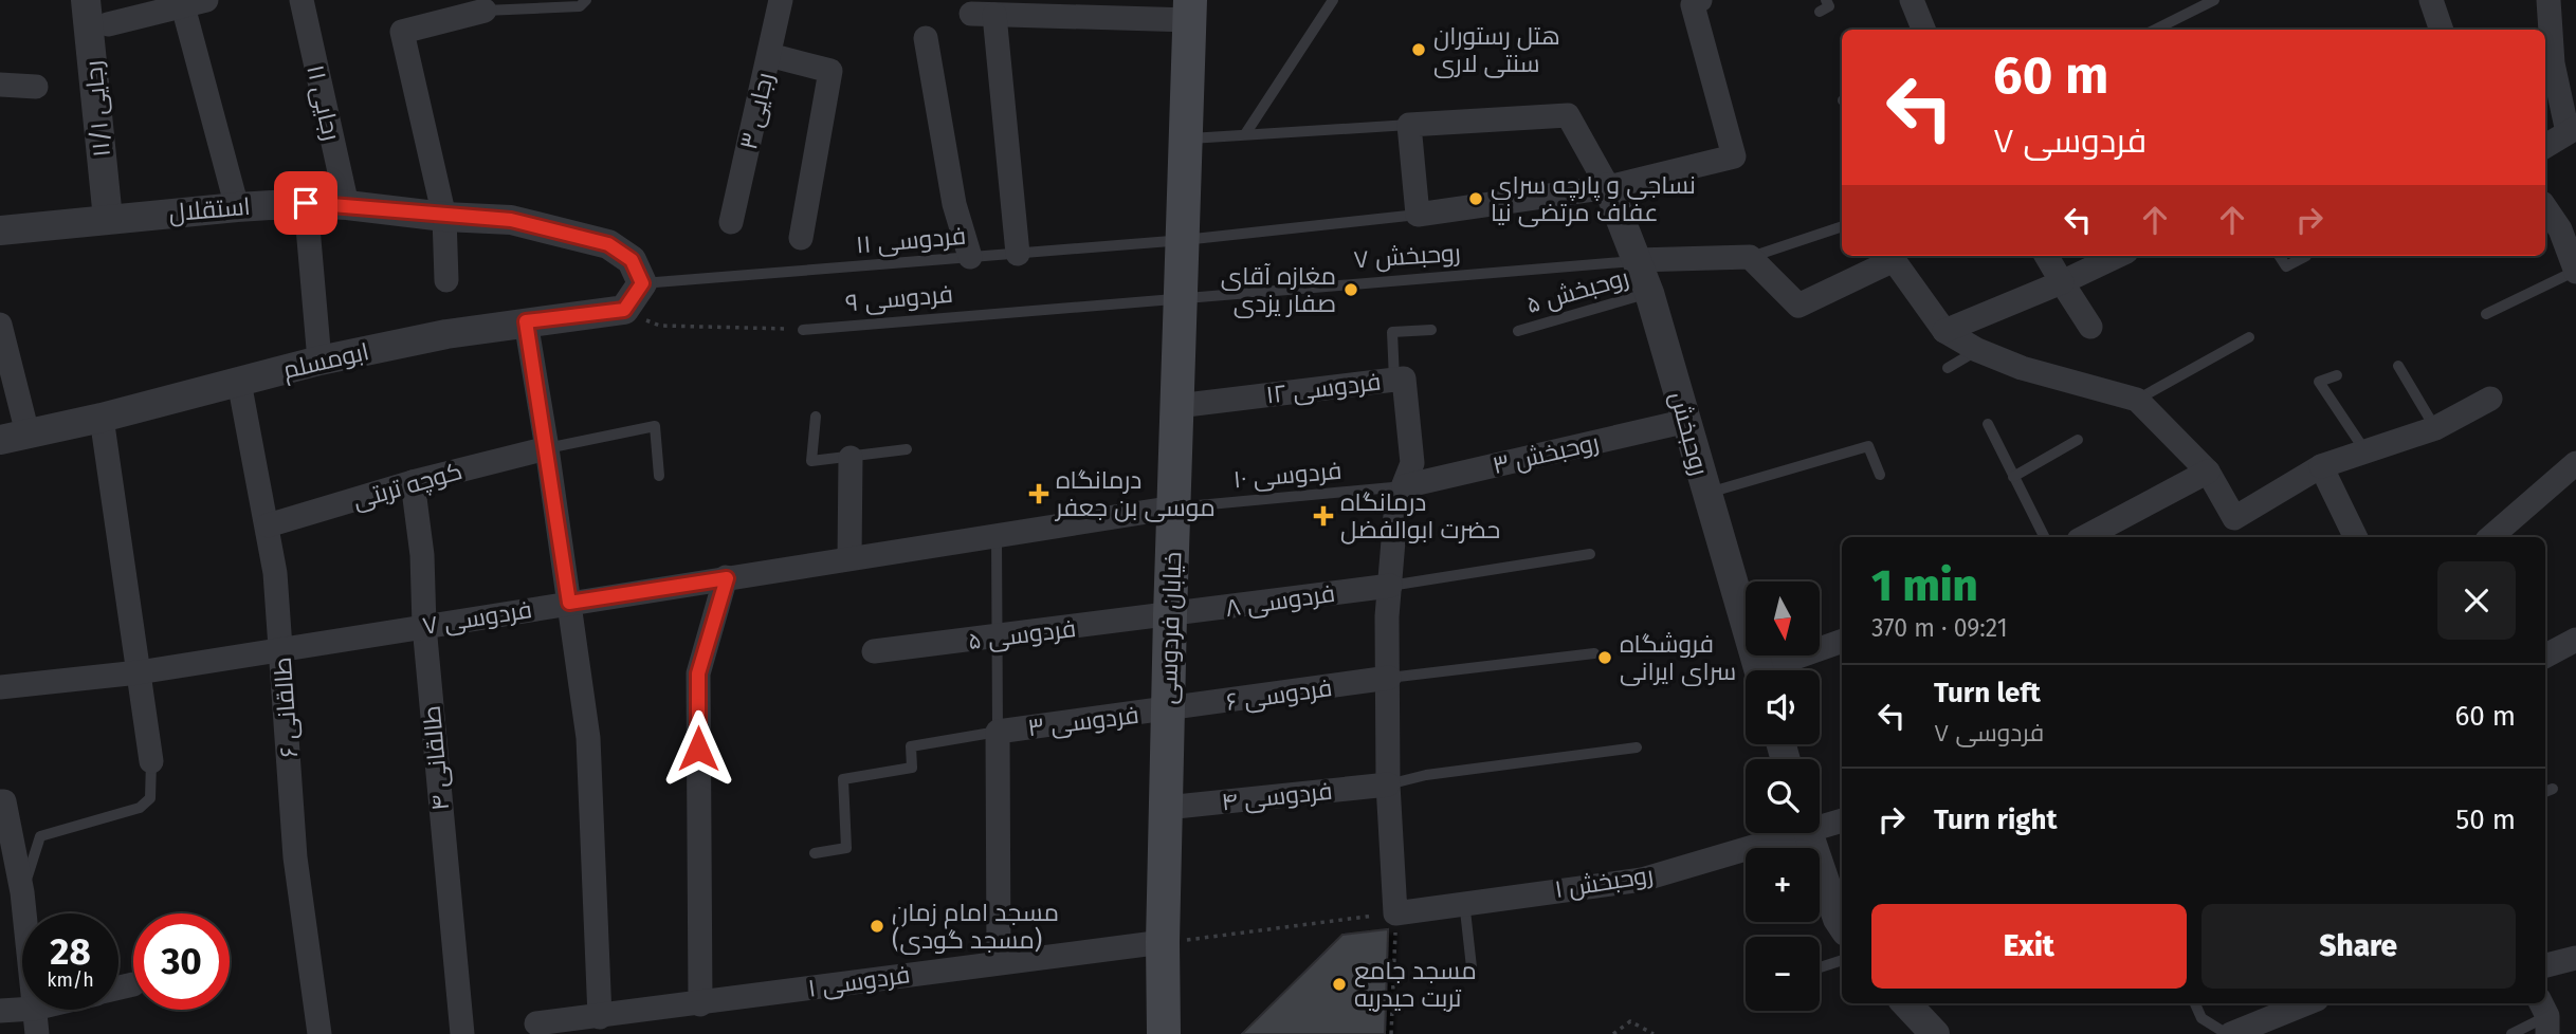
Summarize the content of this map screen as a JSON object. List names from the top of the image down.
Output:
{
  "streets": {
    "main road": ["خیابان فردوسی"],
    "street": [
      "رجایی ۱۱",
      "رجایی ۱۱/۱",
      "رجایی ۳",
      "استقلال",
      "ابومسلم",
      "فردوسی ۱۲",
      "روحبخش",
      "روحبخش ۳",
      "کوچه تربتی",
      "فردوسی ۸",
      "فردوسی ۷",
      "فردوسی ۵",
      "فردوسی ۶",
      "طالقانی ۶",
      "فردوسی ۳",
      "طالقانی ۴",
      "فردوسی ۴",
      "روحبخش ۱",
      "فردوسی ۱"
    ],
    "lane": [
      "فردوسی ۱۱",
      "روحبخش ۷",
      "روحبخش ۵",
      "فردوسی ۹",
      "فردوسی ۱۰"
    ]
  },
  "crossings": [
    ["رجایی ۱۱", "استقلال"],
    ["رجایی ۱۱/۱", "استقلال"],
    ["استقلال", "فردوسی ۱۱"],
    ["فردوسی ۱۱", "خیابان فردوسی"],
    ["روحبخش ۷", "فردوسی ۹"],
    ["روحبخش ۷", "روحبخش"],
    ["روحبخش ۷", "خیابان فردوسی"],
    ["روحبخش ۵", "روحبخش"],
    ["فردوسی ۹", "خیابان فردوسی"],
    ["ابومسلم", "طالقانی ۶"],
    ["فردوسی ۱۲", "روحبخش ۳"],
    ["فردوسی ۱۲", "فردوسی ۱۰"],
    ["فردوسی ۱۲", "خیابان فردوسی"],
    ["روحبخش", "روحبخش ۳"],
    ["روحبخش ۳", "فردوسی ۱۰"],
    ["فردوسی ۱۰", "فردوسی ۷"],
    ["فردوسی ۱۰", "خیابان فردوسی"],
    ["کوچه تربتی", "طالقانی ۶"],
    ["کوچه تربتی", "طالقانی ۴"],
    ["فردوسی ۸", "خیابان فردوسی"],
    ["فردوسی ۸", "فردوسی ۵"],
    ["فردوسی ۷", "خیابان فردوسی"],
    ["فردوسی ۷", "طالقانی ۶"],
    ["فردوسی ۷", "طالقانی ۴"],
    ["خیابان فردوسی", "فردوسی ۵"],
    ["خیابان فردوسی", "فردوسی ۶"],
    ["خیابان فردوسی", "فردوسی ۳"],
    ["خیابان فردوسی", "فردوسی ۴"],
    ["خیابان فردوسی", "فردوسی ۱"],
    ["فردوسی ۶", "فردوسی ۳"]
  ],
  "places": {
    "other": [
      "هتل رستوران سنتی لاری",
      "نساجی و پارچه سرای عفاف مرتضی نیا",
      "مغازه آقای صفار یزدی",
      "فروشگاه سرای ایرانی",
      "مسجد امام زمان (مسجد گودی)",
      "مسجد جامع تربت حیدریه"
    ],
    "health": ["درمانگاه موسی بن جعفر", "درمانگاه حضرت ابوالفضل"]
  },
  "north": "bottom",
  "page": {
    "turn": ["60 m", "فردوسی ۷"],
    "heading": ["1 min", "370 m · 09:21"],
    "map_buttons": ["+", "−"],
    "list": [
      {
        "name": "Turn left",
        "note": "فردوسی ۷",
        "value": "60 m"
      },
      {
        "name": "Turn right",
        "value": "50 m"
      }
    ],
    "buttons": ["Exit", "Share"],
    "speed": "28 km/h",
    "limit": "30"
  }
}
